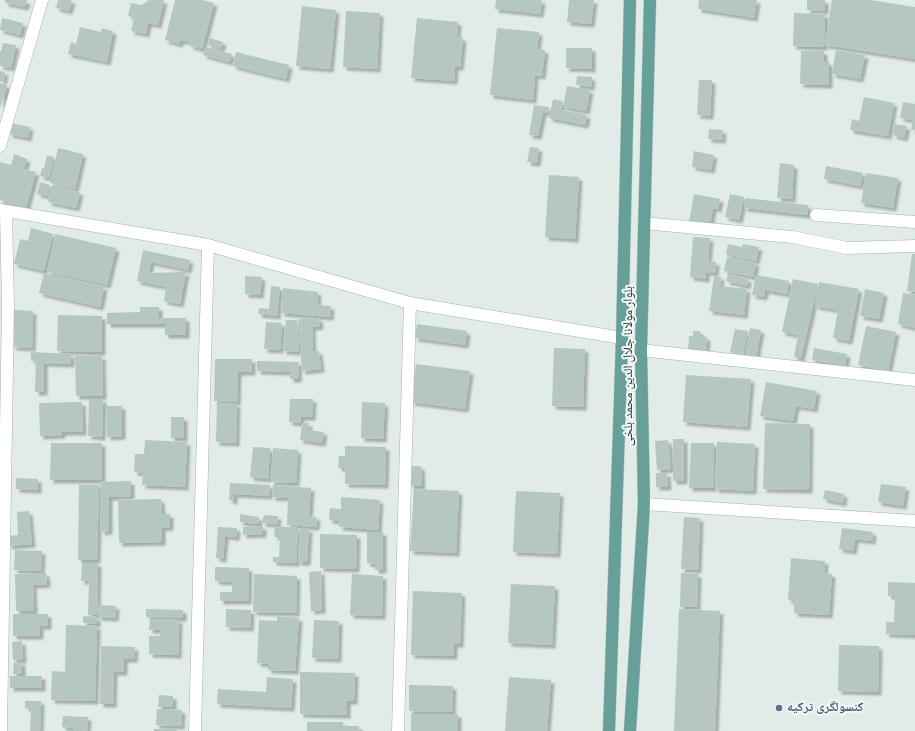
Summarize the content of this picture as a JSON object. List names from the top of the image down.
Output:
{
  "streets": {
    "main road": ["بلوار مولانا جلال الدین محمد بلخی"]
  },
  "places": ["کنسولگری ترکیه"]
}
